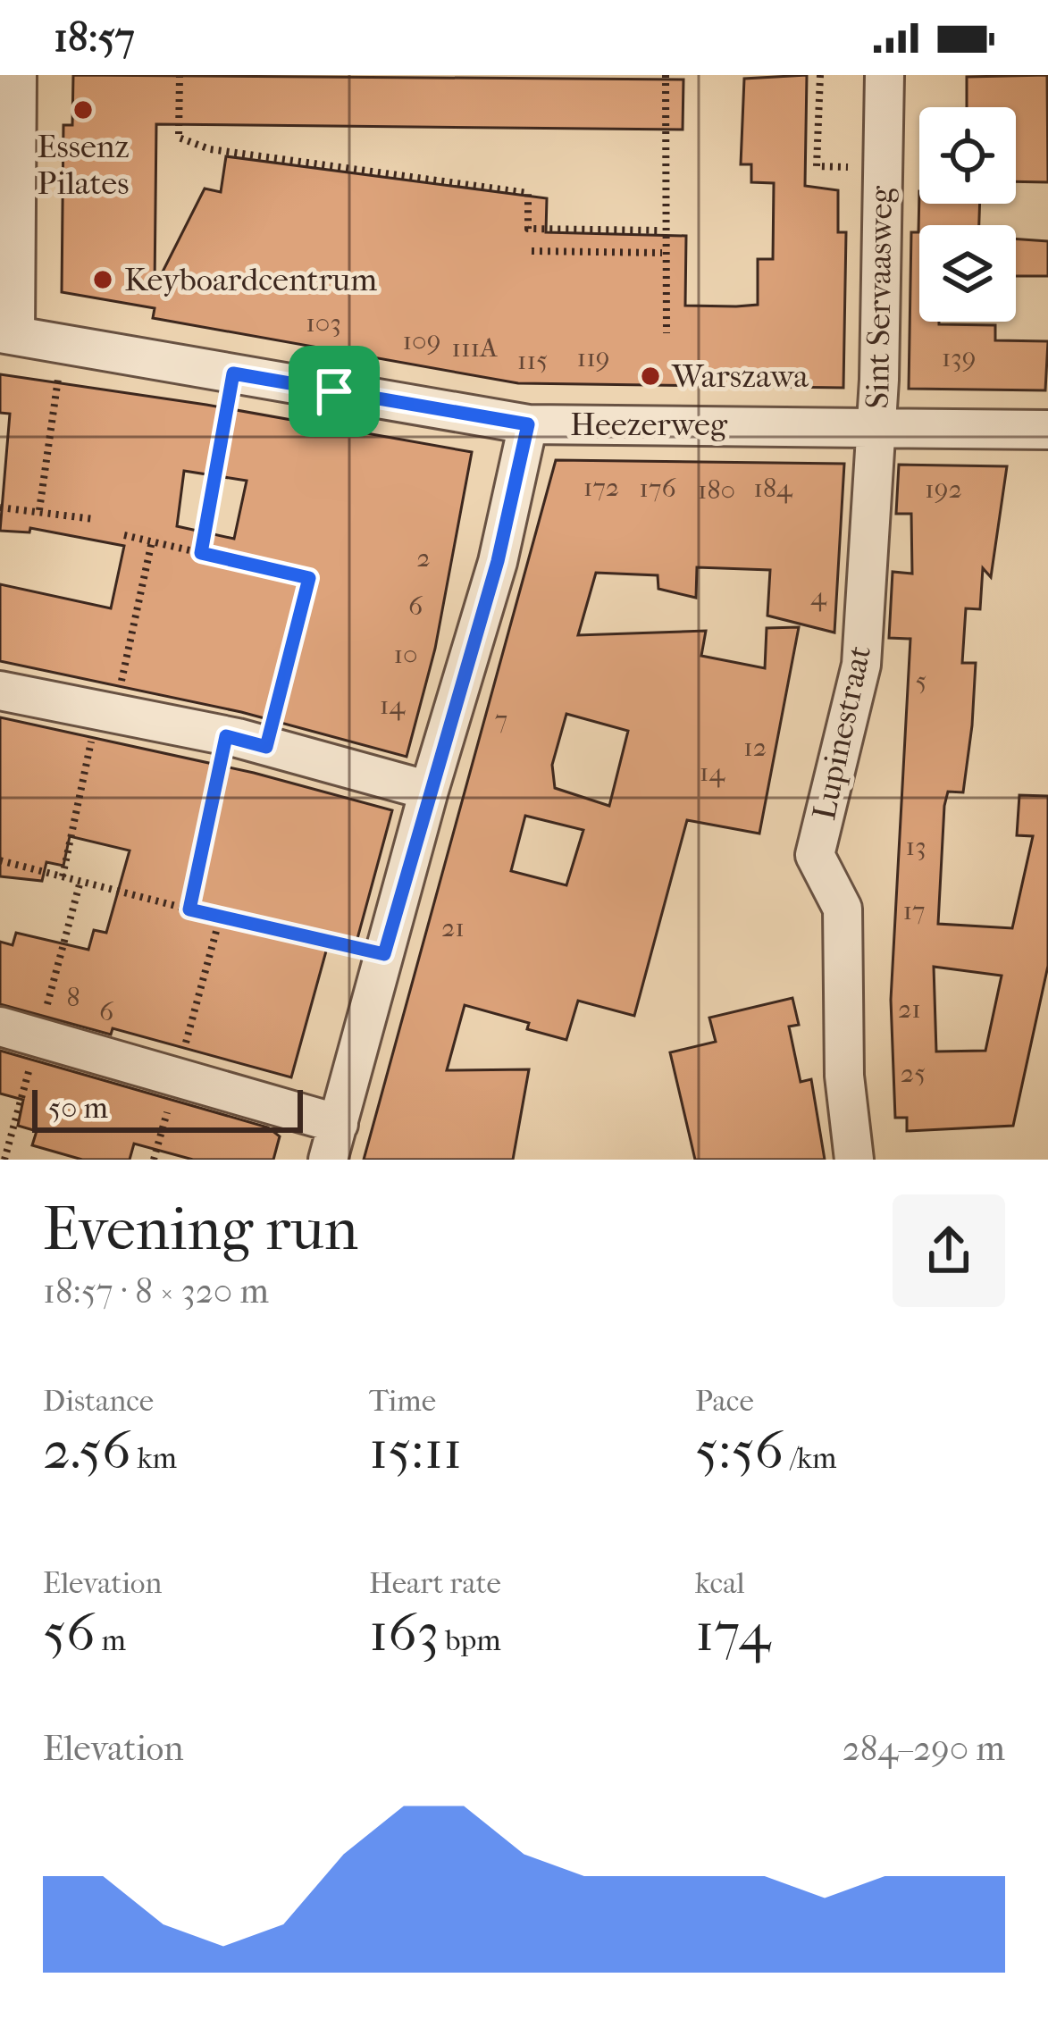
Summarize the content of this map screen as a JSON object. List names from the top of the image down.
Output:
{
  "streets": {
    "street": ["Sint Servaasweg", "Heezerweg", "Lupinestraat"]
  },
  "crossings": [
    ["Sint Servaasweg", "Heezerweg"],
    ["Sint Servaasweg", "Lupinestraat"],
    ["Heezerweg", "Lupinestraat"]
  ],
  "places": ["Essenz Pilates", "Keyboardcentrum", "Warszawa"],
  "house_numbers": [
    "103",
    "109",
    "111A",
    "119",
    "139",
    "115",
    "172",
    "176",
    "184",
    "192",
    "180",
    "2",
    "4",
    "6",
    "10",
    "5",
    "14",
    "7",
    "12",
    "14",
    "13",
    "17",
    "21",
    "8",
    "21",
    "6",
    "25"
  ],
  "scale_bar": "50 m",
  "page": {
    "status": "18:57",
    "scale": "50 m",
    "heading": ["Evening run", "18:57 · 8 × 320 m"],
    "stats": [
      ["Distance", "2.56 km"],
      ["Time", "15:11"],
      ["Pace", "5:56 /km"],
      ["Elevation", "56 m"],
      ["Heart rate", "163 bpm"],
      ["kcal", "174"]
    ],
    "chart": ["Elevation", "284–290 m"]
  }
}
